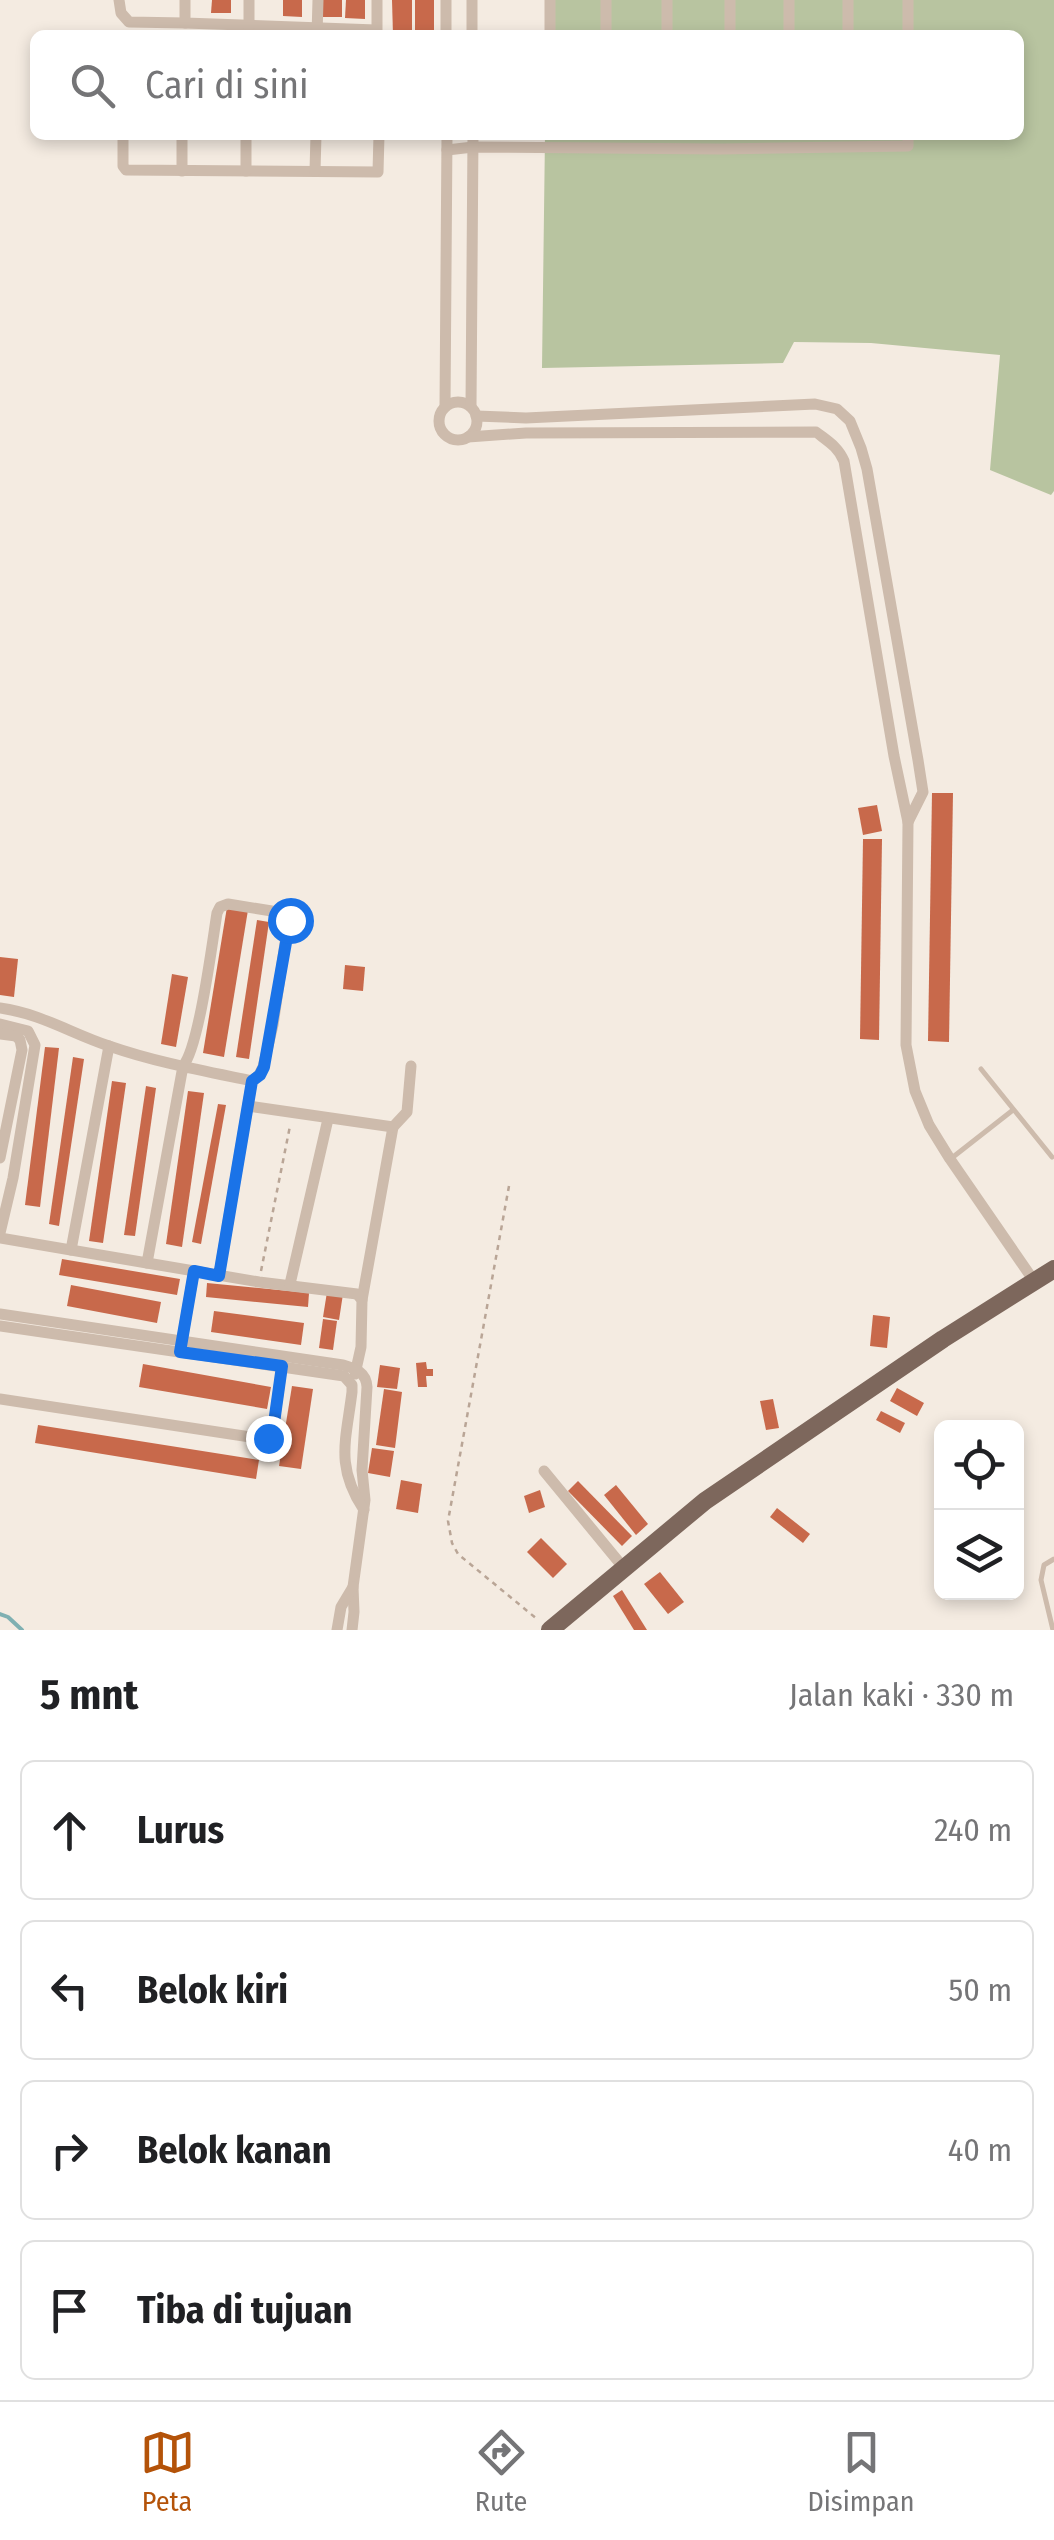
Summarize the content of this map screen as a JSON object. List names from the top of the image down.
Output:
{
  "page": {
    "search": "Cari di sini",
    "heading": ["5 mnt", "Jalan kaki · 330 m"],
    "list": [
      ["Lurus", "240 m"],
      ["Belok kiri", "50 m"],
      ["Belok kanan", "40 m"],
      "Tiba di tujuan"
    ],
    "nav": ["Peta", "Rute", "Disimpan"]
  }
}
